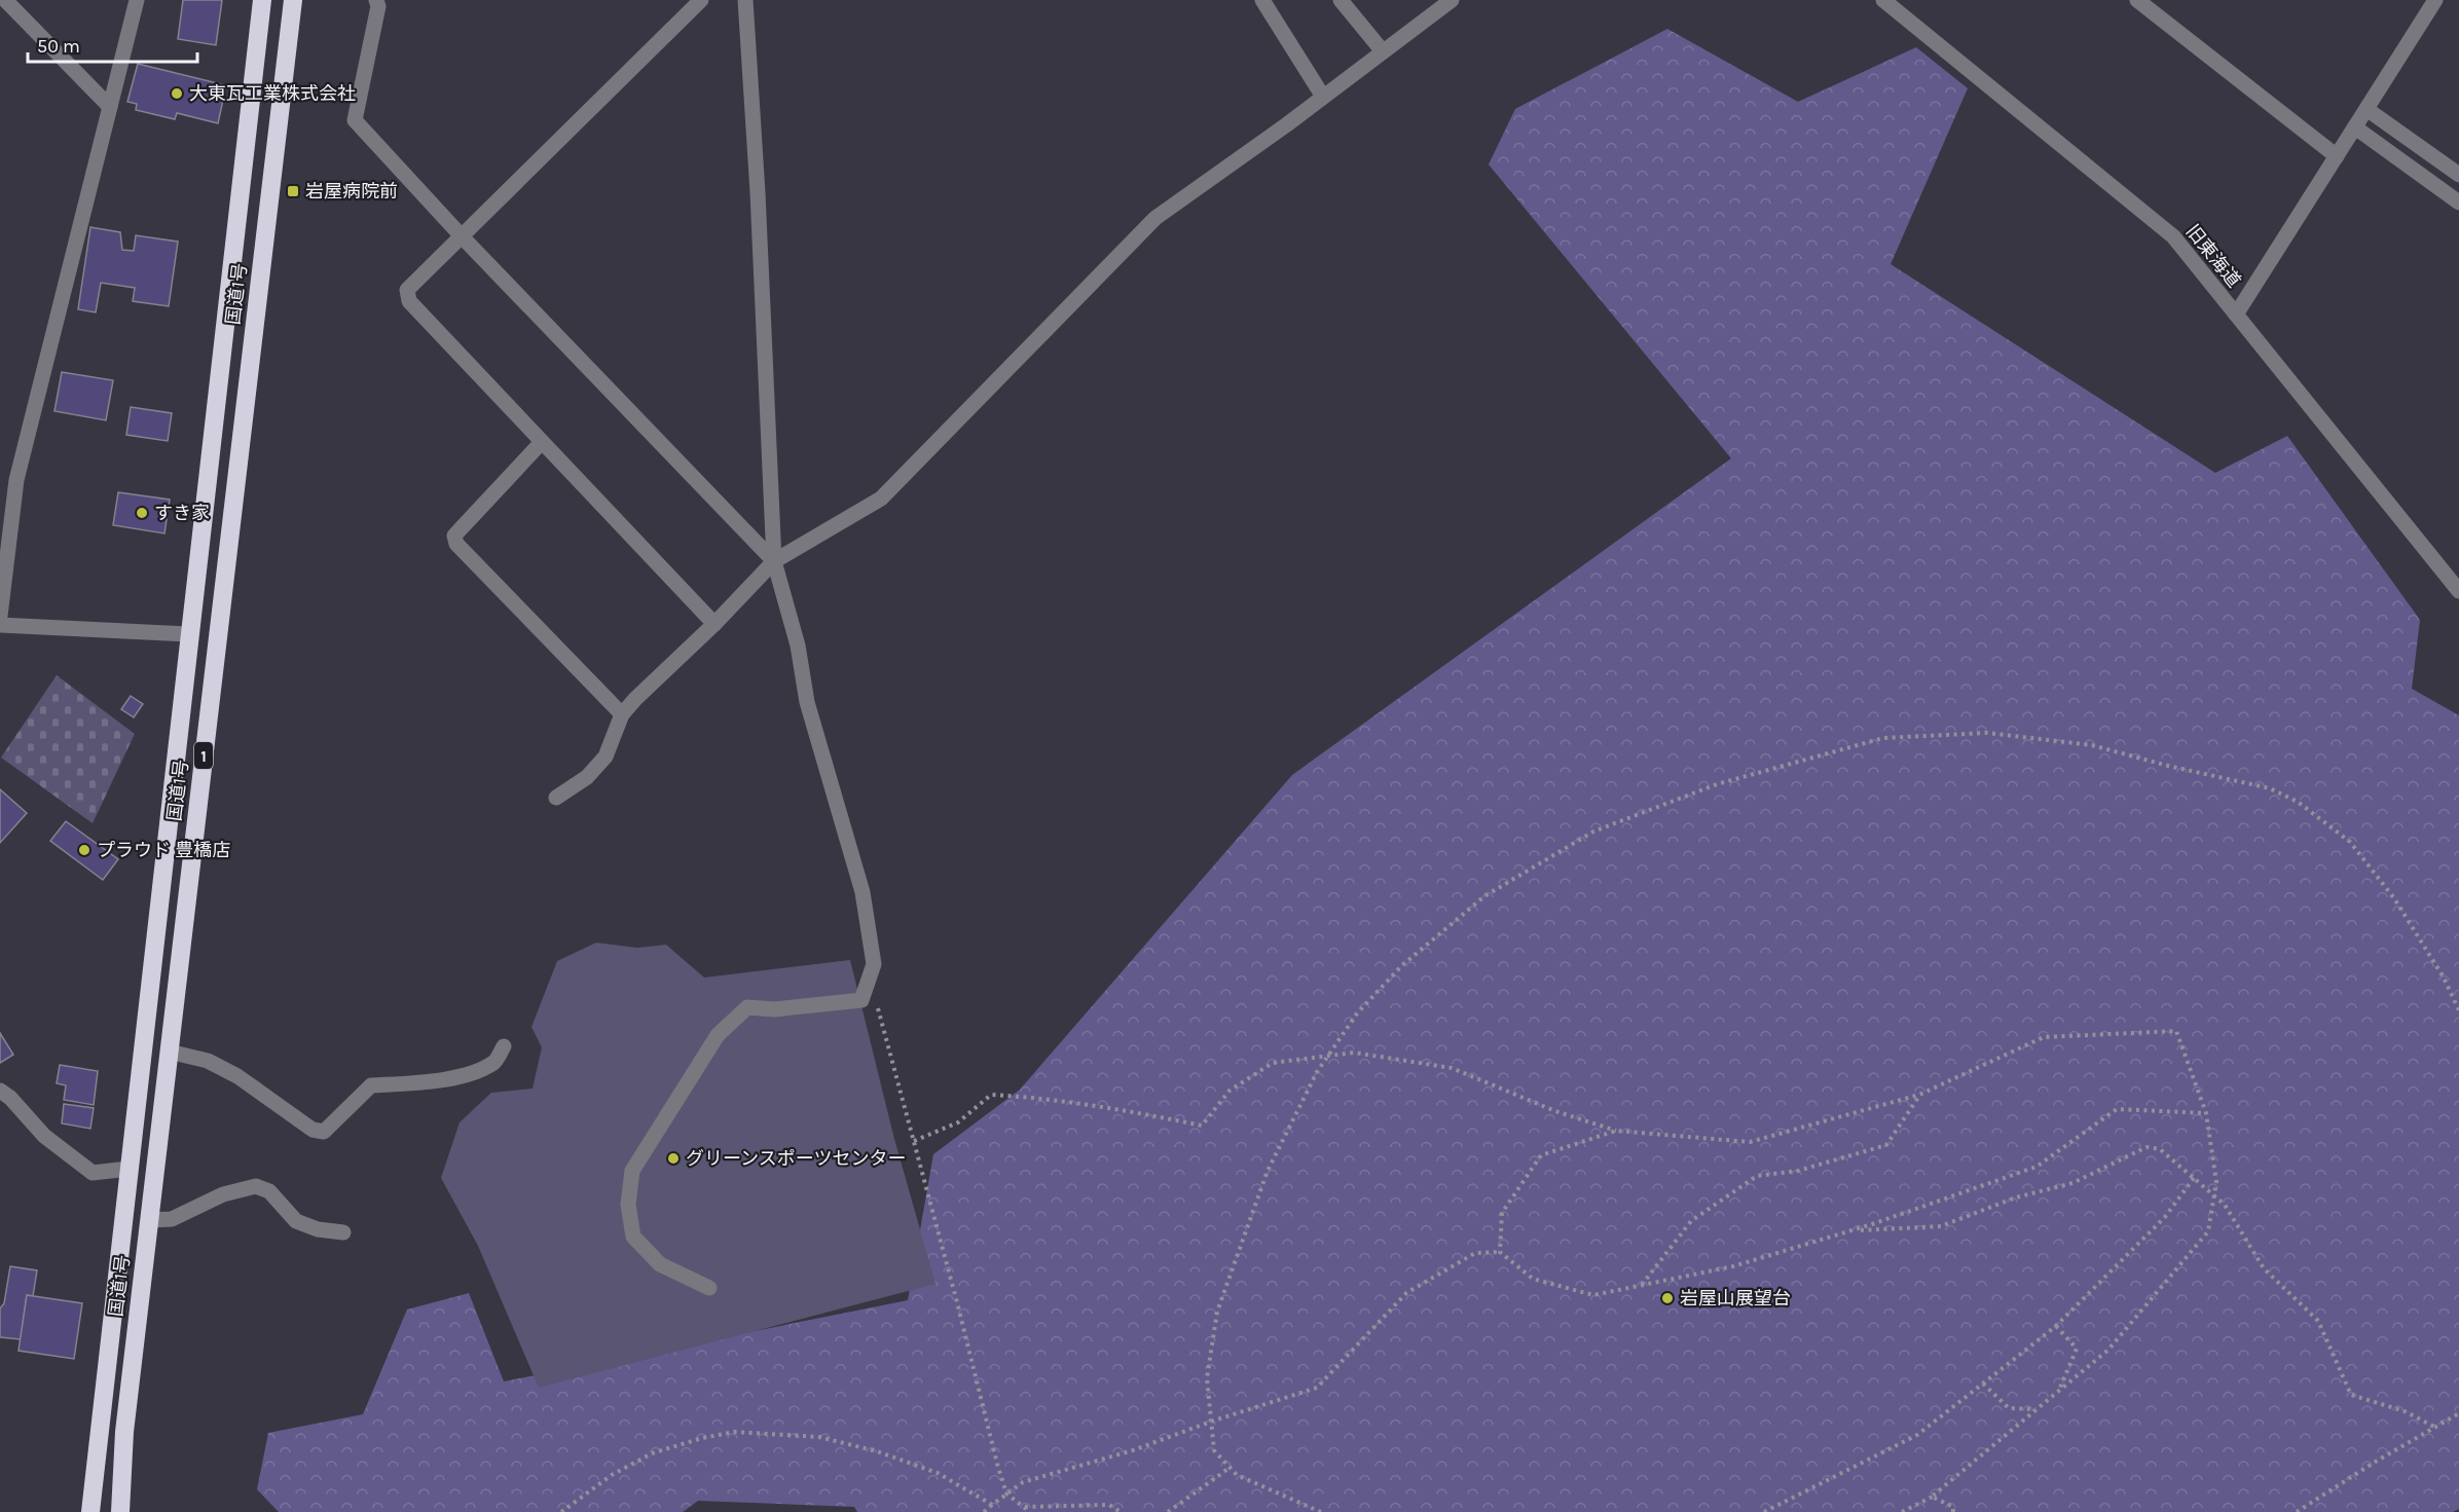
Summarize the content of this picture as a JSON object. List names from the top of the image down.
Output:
{
  "streets": {
    "highway": ["国道1号", "1"],
    "street": ["旧東海道"]
  },
  "places": {
    "other": [
      "大東瓦工業株式会社",
      "すき家",
      "プラウド 豊橋店",
      "グリーンスポーツセンター",
      "岩屋山展望台"
    ],
    "transit": ["岩屋病院前"]
  },
  "scale_bar": "50 m"
}
